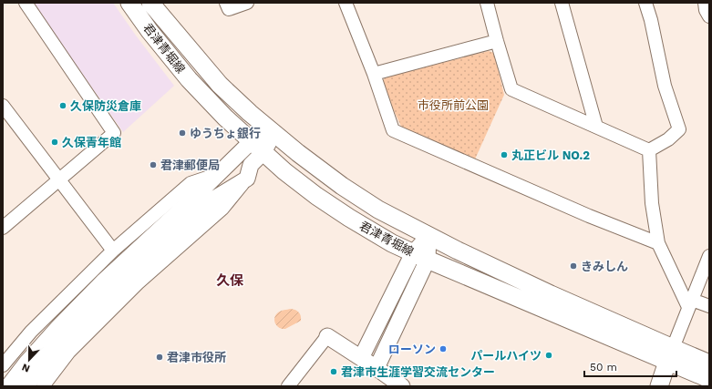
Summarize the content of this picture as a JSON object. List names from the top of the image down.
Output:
{
  "streets": {
    "main road": ["君津青堀線"]
  },
  "districts": ["久保"],
  "parks": ["市役所前公園"],
  "places": [
    "久保防災倉庫",
    "ゆうちょ銀行",
    "久保青年館",
    "丸正ビル NO.2",
    "君津郵便局",
    "きみしん",
    "ローソン",
    "パールハイツ",
    "君津市役所",
    "君津市生涯学習交流センター"
  ],
  "scale_bar": "50 m",
  "north": "bottom"
}
